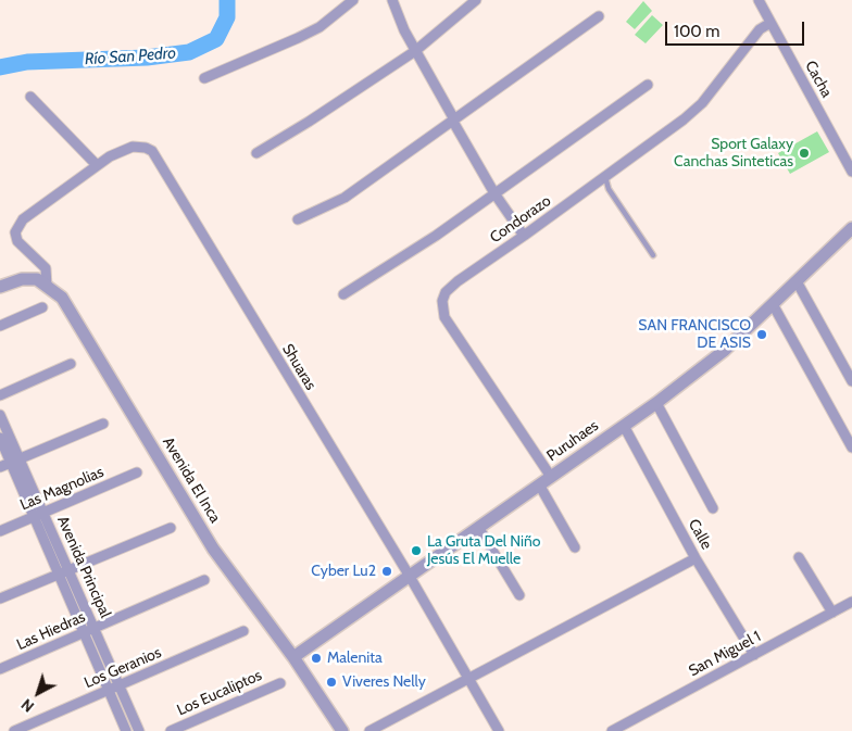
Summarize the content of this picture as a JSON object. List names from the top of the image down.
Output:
{
  "streets": {
    "street": [
      "Cacha",
      "Condorazo",
      "Shuaras",
      "Puruhaes",
      "Avenida El Inca",
      "Las Magnolias",
      "Calle",
      "Avenida Principal",
      "Las Hiedras",
      "San Miguel 1",
      "Los Geranios",
      "Los Eucaliptos"
    ]
  },
  "crossings": [
    ["Cacha", "Condorazo"],
    ["Condorazo", "Puruhaes"],
    ["Shuaras", "Puruhaes"],
    ["Shuaras", "Avenida El Inca"],
    ["Puruhaes", "Avenida El Inca"],
    ["Puruhaes", "Calle"],
    ["Las Magnolias", "Avenida Principal"],
    ["Calle", "San Miguel 1"],
    ["Avenida Principal", "Las Hiedras"],
    ["Avenida Principal", "Los Geranios"]
  ],
  "water": ["Río San Pedro"],
  "places": [
    "Sport Galaxy Canchas Sinteticas",
    "SAN FRANCISCO DE ASIS",
    "La Gruta Del Niño Jesús El Muelle",
    "Cyber Lu2",
    "Malenita",
    "Viveres Nelly"
  ],
  "scale_bar": "100 m",
  "north": "bottom left"
}
